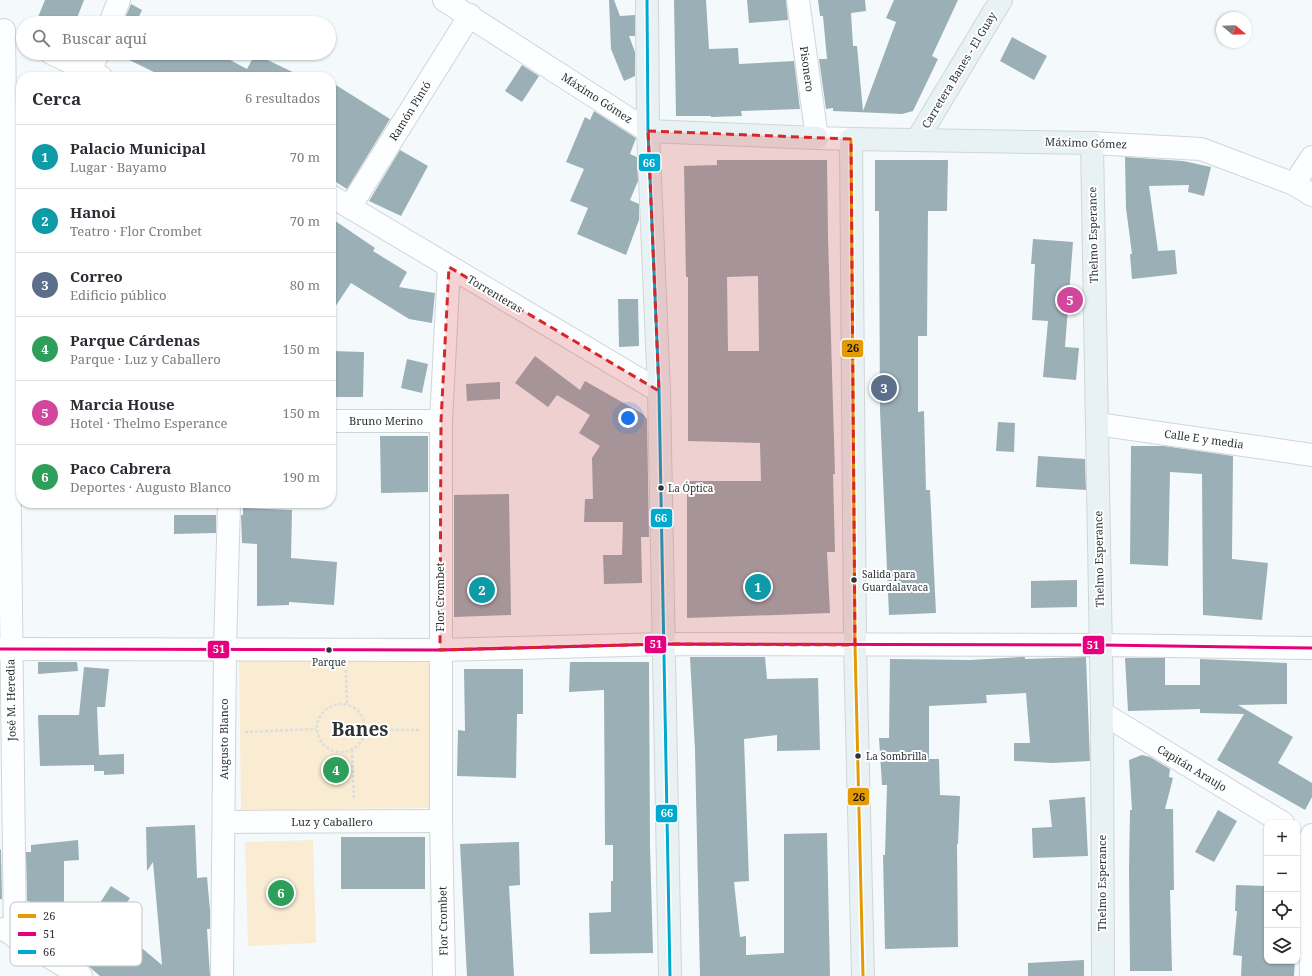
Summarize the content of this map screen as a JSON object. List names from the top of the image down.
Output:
{
  "streets": {
    "main road": ["Carretera Banes - El Guay", "Máximo Gómez", "Thelmo Esperance"],
    "street": [
      "Pisonero",
      "Ramón Pintó",
      "Torrenteras",
      "Bruno Merino",
      "Calle E y media",
      "Flor Crombet",
      "José M. Heredia",
      "Augusto Blanco",
      "Capitán Araujo",
      "Luz y Caballero"
    ]
  },
  "crossings": [
    ["Carretera Banes - El Guay", "Máximo Gómez"],
    ["Máximo Gómez", "Ramón Pintó"],
    ["Máximo Gómez", "Thelmo Esperance"],
    ["Ramón Pintó", "Torrenteras"],
    ["Thelmo Esperance", "Calle E y media"],
    ["Thelmo Esperance", "Capitán Araujo"],
    ["Torrenteras", "Flor Crombet"],
    ["Bruno Merino", "Flor Crombet"],
    ["Flor Crombet", "Luz y Caballero"],
    ["Augusto Blanco", "Luz y Caballero"]
  ],
  "districts": ["Banes"],
  "places": [
    "La Óptica",
    "Salida para Guardalavaca",
    "Parque",
    "La Sombrilla"
  ],
  "lines": ["transit line 66", "transit line 26", "transit line 51"],
  "legend": ["26", "51", "66"],
  "north": "right",
  "page": {
    "search": "Buscar aquí",
    "heading": ["Cerca", "6 resultados"],
    "list": [
      {
        "mark": "1",
        "name": "Palacio Municipal",
        "note": "Lugar · Bayamo",
        "value": "70 m"
      },
      {
        "mark": "2",
        "name": "Hanoi",
        "note": "Teatro · Flor Crombet",
        "value": "70 m"
      },
      {
        "mark": "3",
        "name": "Correo",
        "note": "Edificio público",
        "value": "80 m"
      },
      {
        "mark": "4",
        "name": "Parque Cárdenas",
        "note": "Parque · Luz y Caballero",
        "value": "150 m"
      },
      {
        "mark": "5",
        "name": "Marcia House",
        "note": "Hotel · Thelmo Esperance",
        "value": "150 m"
      },
      {
        "mark": "6",
        "name": "Paco Cabrera",
        "note": "Deportes · Augusto Blanco",
        "value": "190 m"
      }
    ],
    "pins": [
      "5",
      "3",
      "1",
      "2",
      "4",
      "6"
    ],
    "map_buttons": ["+", "−"]
  }
}
